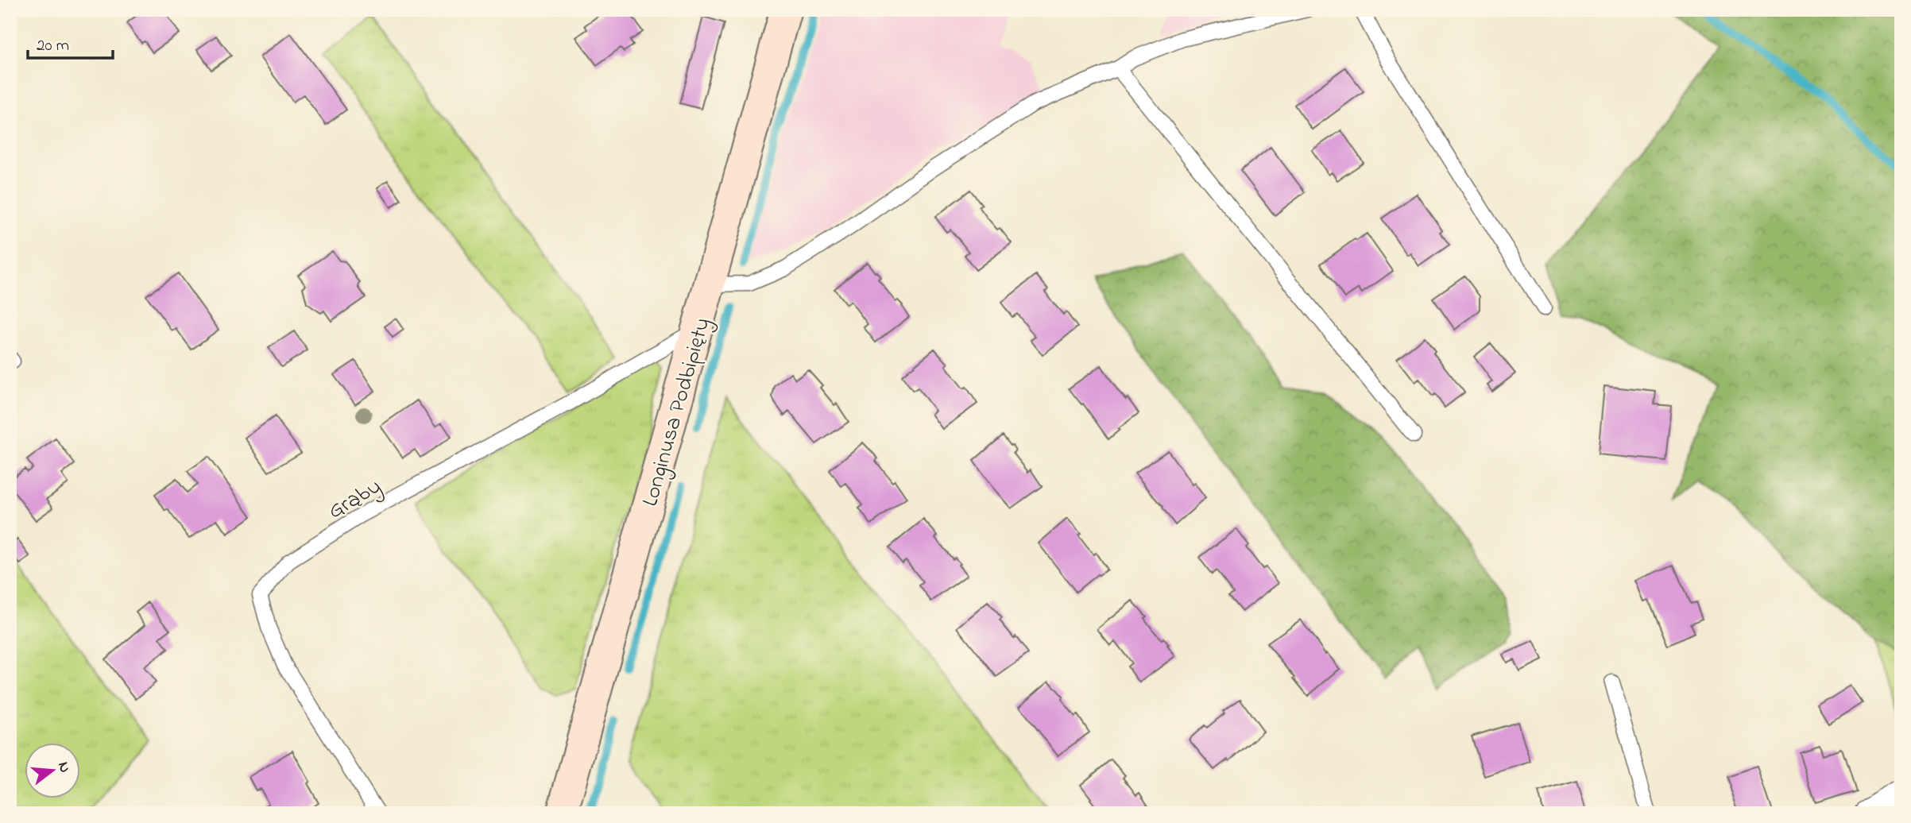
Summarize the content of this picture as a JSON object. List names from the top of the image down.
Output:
{
  "streets": {
    "street": ["Longinusa Podbipięty"],
    "lane": ["Grąby"]
  },
  "crossings": [
    ["Longinusa Podbipięty", "Grąby"]
  ],
  "scale_bar": "20 m",
  "north": "right"
}
